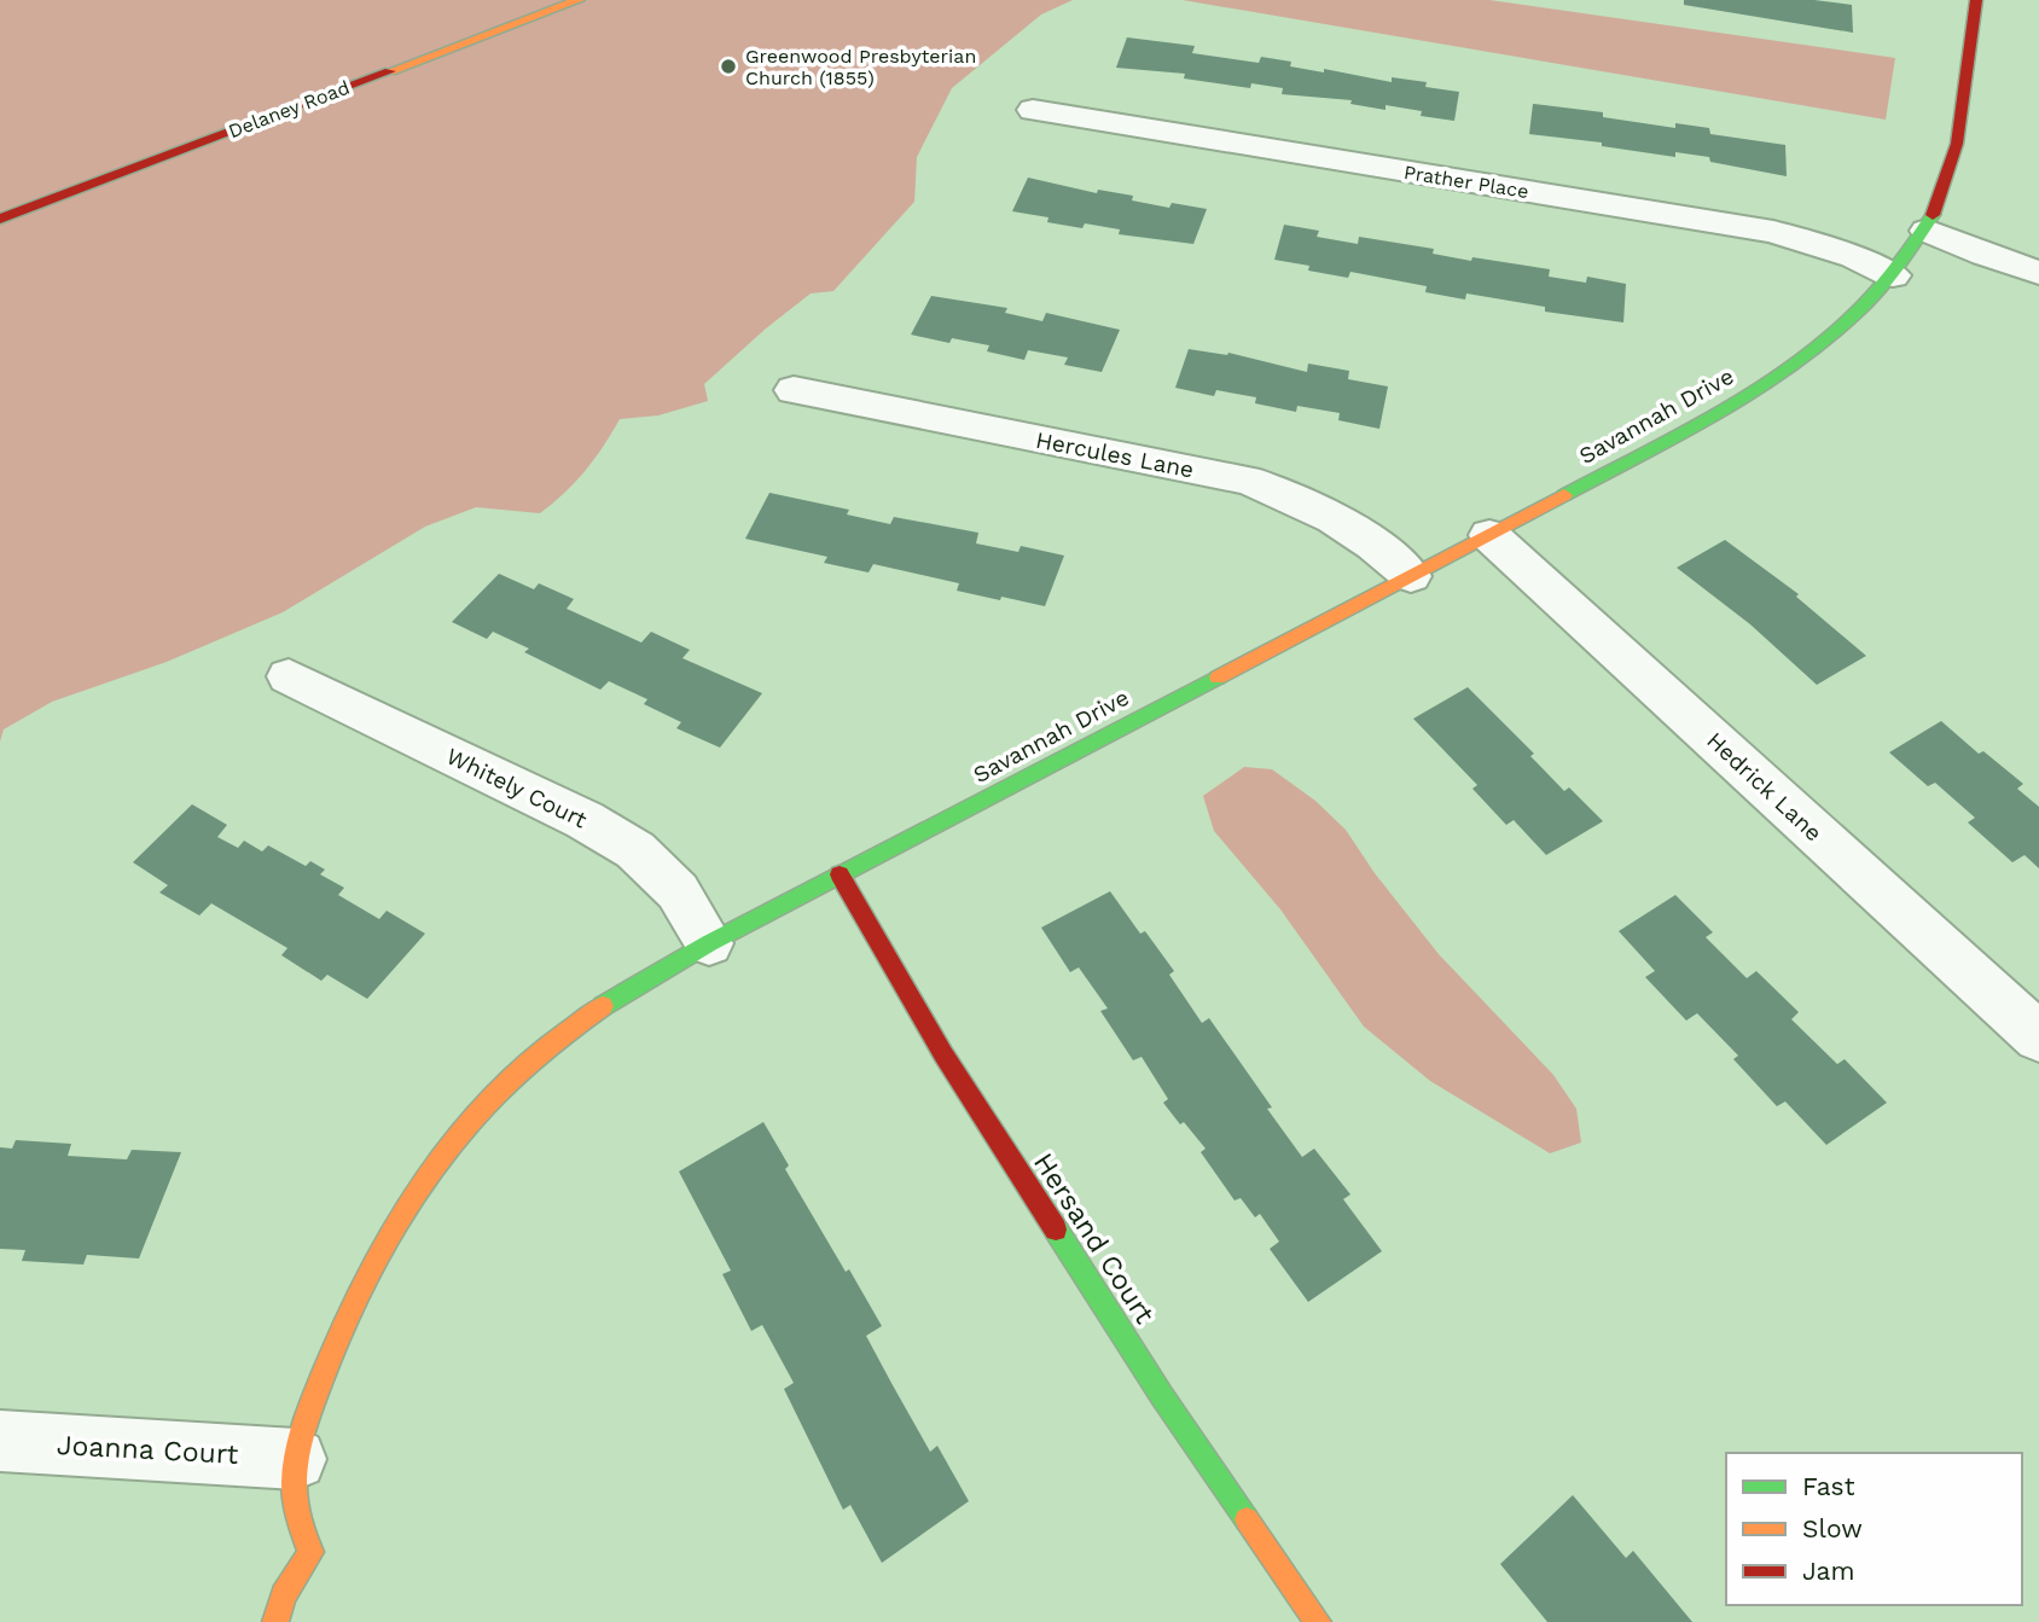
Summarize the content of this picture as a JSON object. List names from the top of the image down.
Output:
{
  "streets": {
    "street": [
      "Delaney Road",
      "Prather Place",
      "Savannah Drive",
      "Hercules Lane",
      "Hedrick Lane",
      "Whitely Court",
      "Hersand Court",
      "Joanna Court"
    ]
  },
  "crossings": [
    ["Prather Place", "Savannah Drive"],
    ["Savannah Drive", "Hercules Lane"],
    ["Savannah Drive", "Hedrick Lane"],
    ["Savannah Drive", "Whitely Court"],
    ["Savannah Drive", "Hersand Court"],
    ["Savannah Drive", "Joanna Court"]
  ],
  "places": ["Greenwood Presbyterian Church (1855)"],
  "legend": ["Fast", "Slow", "Jam"]
}
